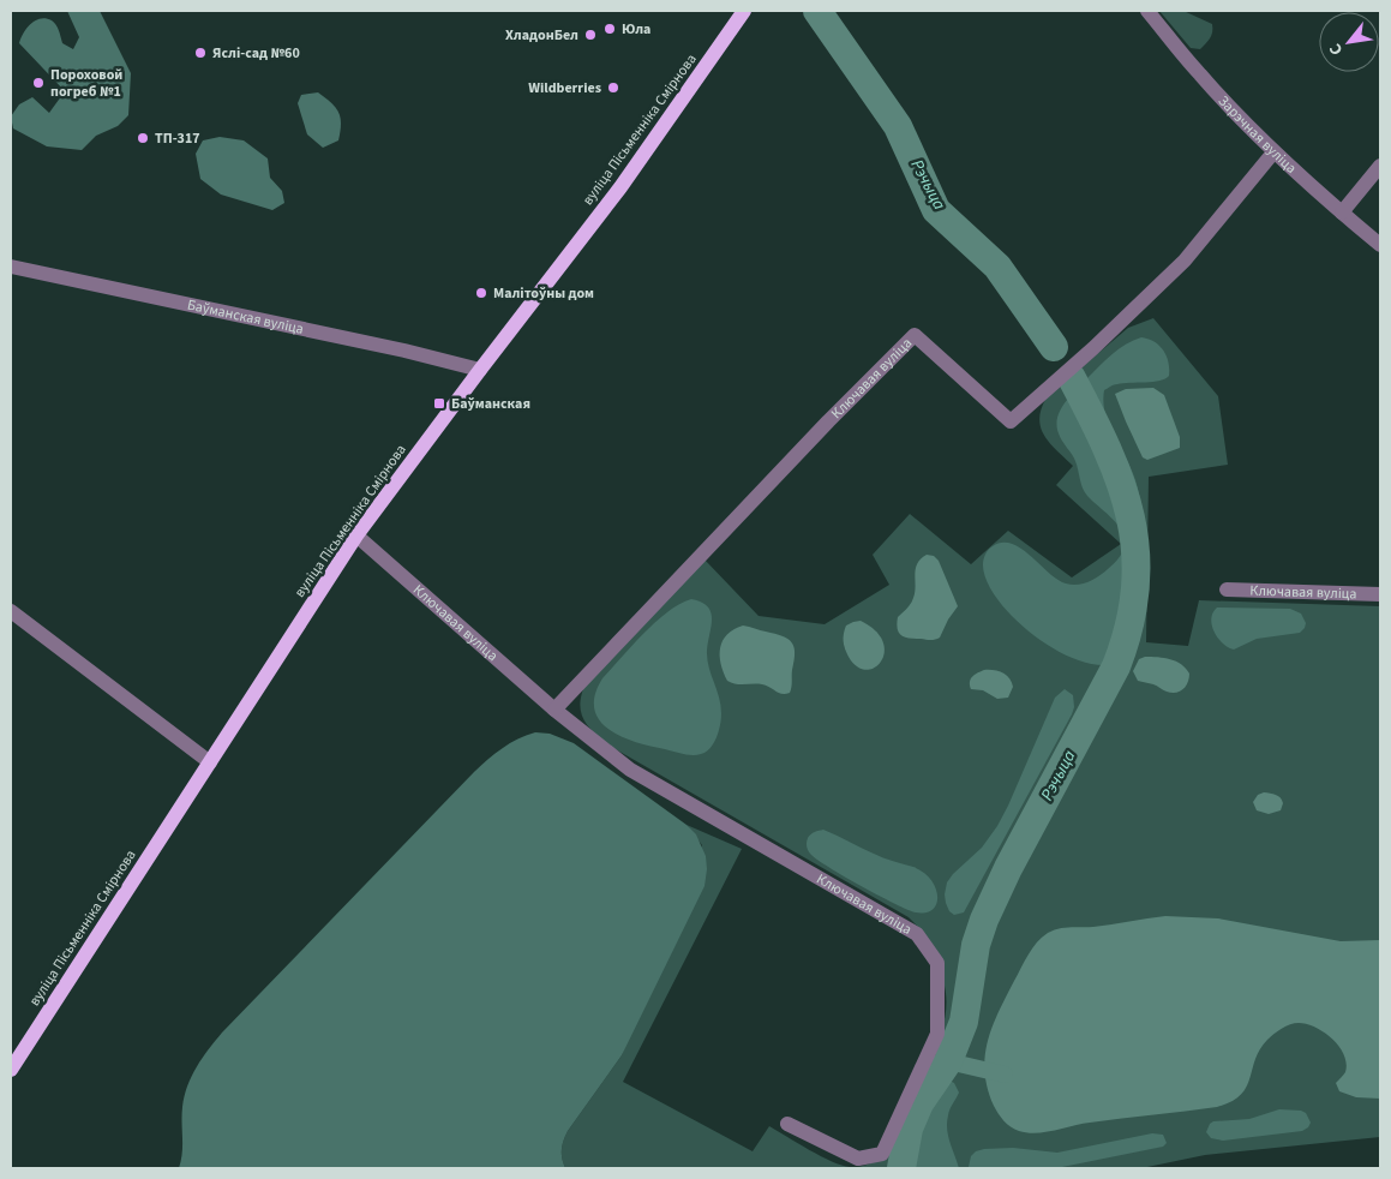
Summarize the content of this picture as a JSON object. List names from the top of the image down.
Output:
{
  "streets": {
    "main road": ["вуліца Пісьменніка Смірнова"],
    "street": ["Зарэчная вуліца", "Баўманская вуліца", "Ключавая вуліца"]
  },
  "crossings": [
    ["вуліца Пісьменніка Смірнова", "Баўманская вуліца"],
    ["вуліца Пісьменніка Смірнова", "Ключавая вуліца"],
    ["Зарэчная вуліца", "Ключавая вуліца"]
  ],
  "water": ["Рэчыца"],
  "places": {
    "other": [
      "Юла",
      "ХладонБел",
      "Яслі-сад №60",
      "Пороховой погреб №1",
      "Wildberries",
      "ТП-317",
      "Малітоўны дом"
    ],
    "transit": ["Баўманская"]
  },
  "north": "bottom left"
}
